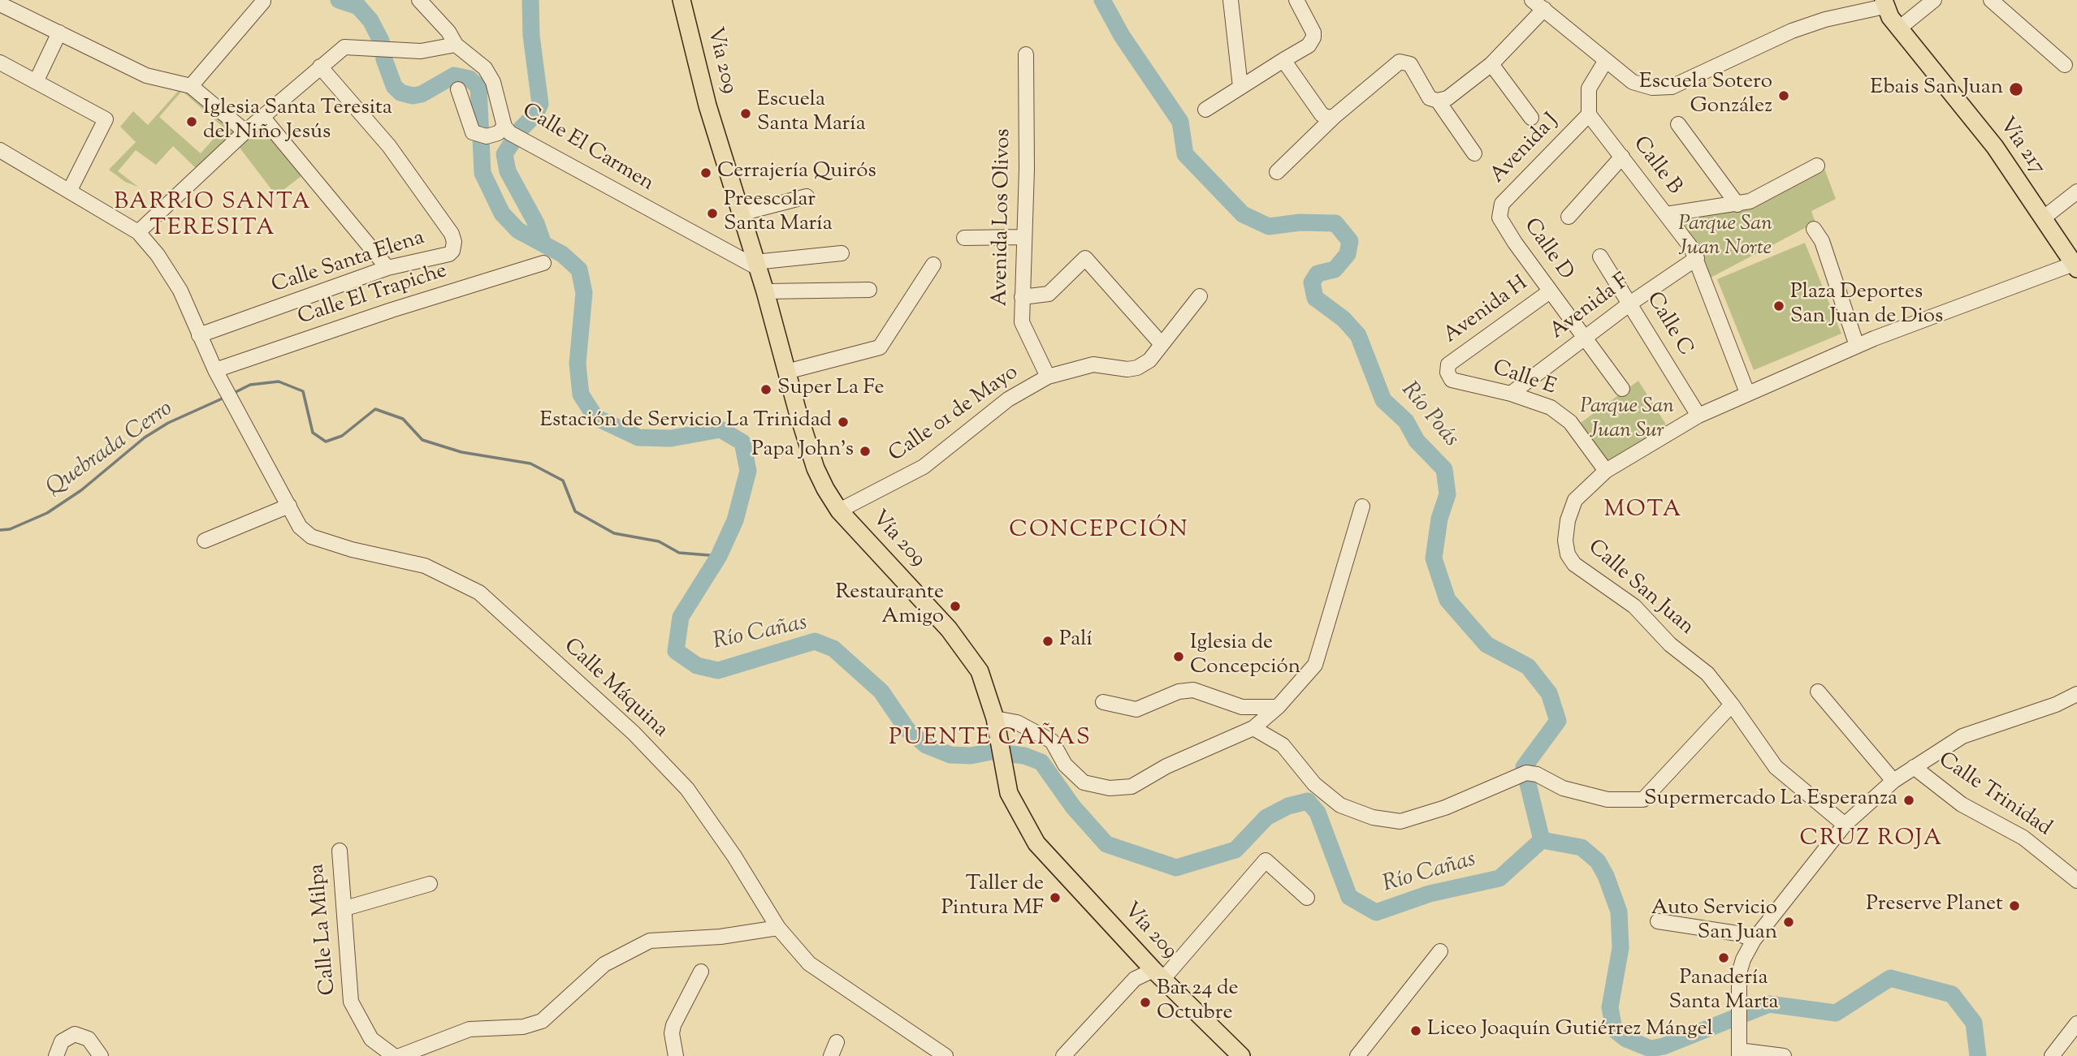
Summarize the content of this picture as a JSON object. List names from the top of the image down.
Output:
{
  "streets": {
    "main road": ["Vía 209", "Vía 217"],
    "street": [
      "Calle El Carmen",
      "Avenida J",
      "Calle B",
      "Avenida Los Olivos",
      "Calle D",
      "Calle Santa Elena",
      "Calle El Trapiche",
      "Avenida F",
      "Avenida H",
      "Calle C",
      "Calle E",
      "Calle 01 de Mayo",
      "Calle San Juan",
      "Calle Máquina",
      "Calle Trinidad",
      "Calle La Milpa"
    ]
  },
  "crossings": [
    ["Vía 209", "Calle El Carmen"],
    ["Vía 209", "Calle 01 de Mayo"],
    ["Vía 217", "Calle San Juan"],
    ["Avenida J", "Calle B"],
    ["Avenida J", "Calle D"],
    ["Calle B", "Avenida F"],
    ["Calle B", "Calle San Juan"],
    ["Avenida Los Olivos", "Calle 01 de Mayo"],
    ["Calle D", "Avenida F"],
    ["Calle D", "Avenida H"],
    ["Calle Santa Elena", "Calle Máquina"],
    ["Calle El Trapiche", "Calle Máquina"],
    ["Avenida F", "Calle C"],
    ["Avenida F", "Calle E"],
    ["Avenida H", "Calle E"],
    ["Calle C", "Calle San Juan"],
    ["Calle E", "Calle San Juan"]
  ],
  "districts": [
    "BARRIO SANTA TERESITA",
    "MOTA",
    "CONCEPCIÓN",
    "PUENTE CAÑAS",
    "CRUZ ROJA"
  ],
  "water": ["Río Poás", "Quebrada Cerro", "Río Cañas"],
  "parks": ["Parque San Juan Norte", "Parque San Juan Sur"],
  "places": [
    "Ebais San Juan",
    "Escuela Sotero González",
    "Escuela Santa María",
    "Iglesia Santa Teresita del Niño Jesús",
    "Cerrajería Quirós",
    "Preescolar Santa María",
    "Plaza Deportes San Juan de Dios",
    "Super La Fe",
    "Estación de Servicio La Trinidad",
    "Papa John's",
    "Restaurante Amigo",
    "Palí",
    "Iglesia de Concepción",
    "Supermercado La Esperanza",
    "Taller de Pintura MF",
    "Preserve Planet",
    "Auto Servicio San Juan",
    "Panadería Santa Marta",
    "Bar 24 de Octubre",
    "Liceo Joaquín Gutiérrez Mángel"
  ]
}
